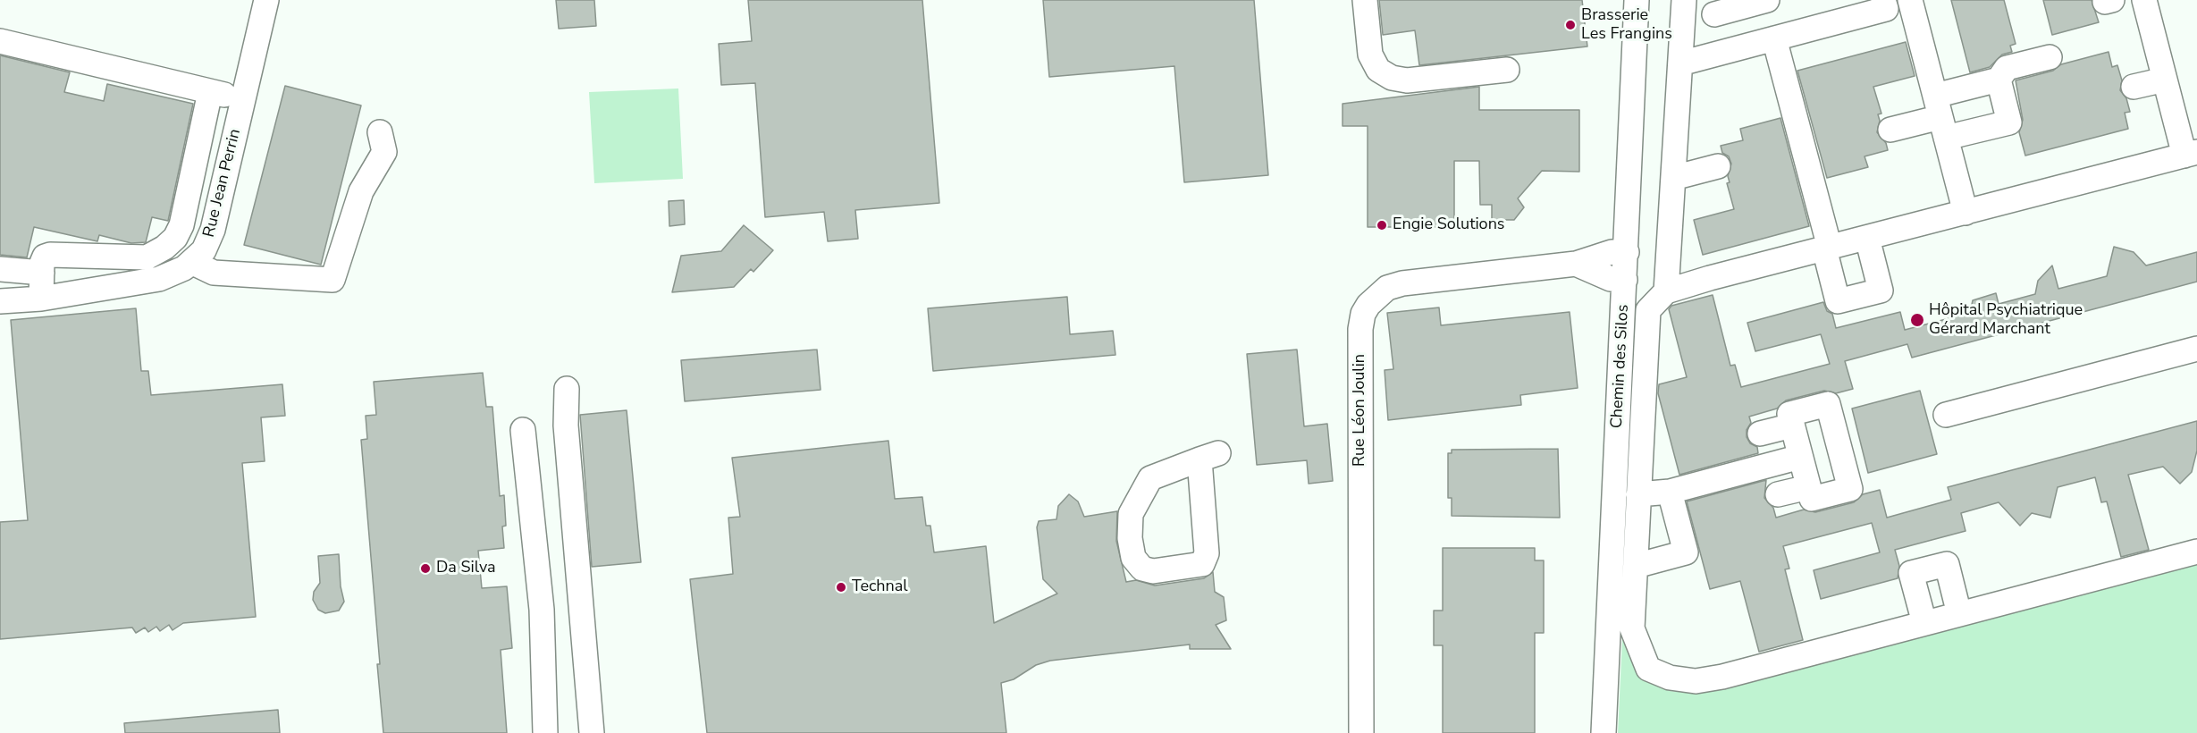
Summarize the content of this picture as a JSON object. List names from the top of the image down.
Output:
{
  "streets": {
    "street": ["Rue Jean Perrin", "Chemin des Silos", "Rue Léon Joulin"]
  },
  "crossings": [
    ["Chemin des Silos", "Rue Léon Joulin"]
  ],
  "places": [
    "Brasserie Les Frangins",
    "Engie Solutions",
    "Hôpital Psychiatrique Gérard Marchant",
    "Da Silva",
    "Technal"
  ]
}
